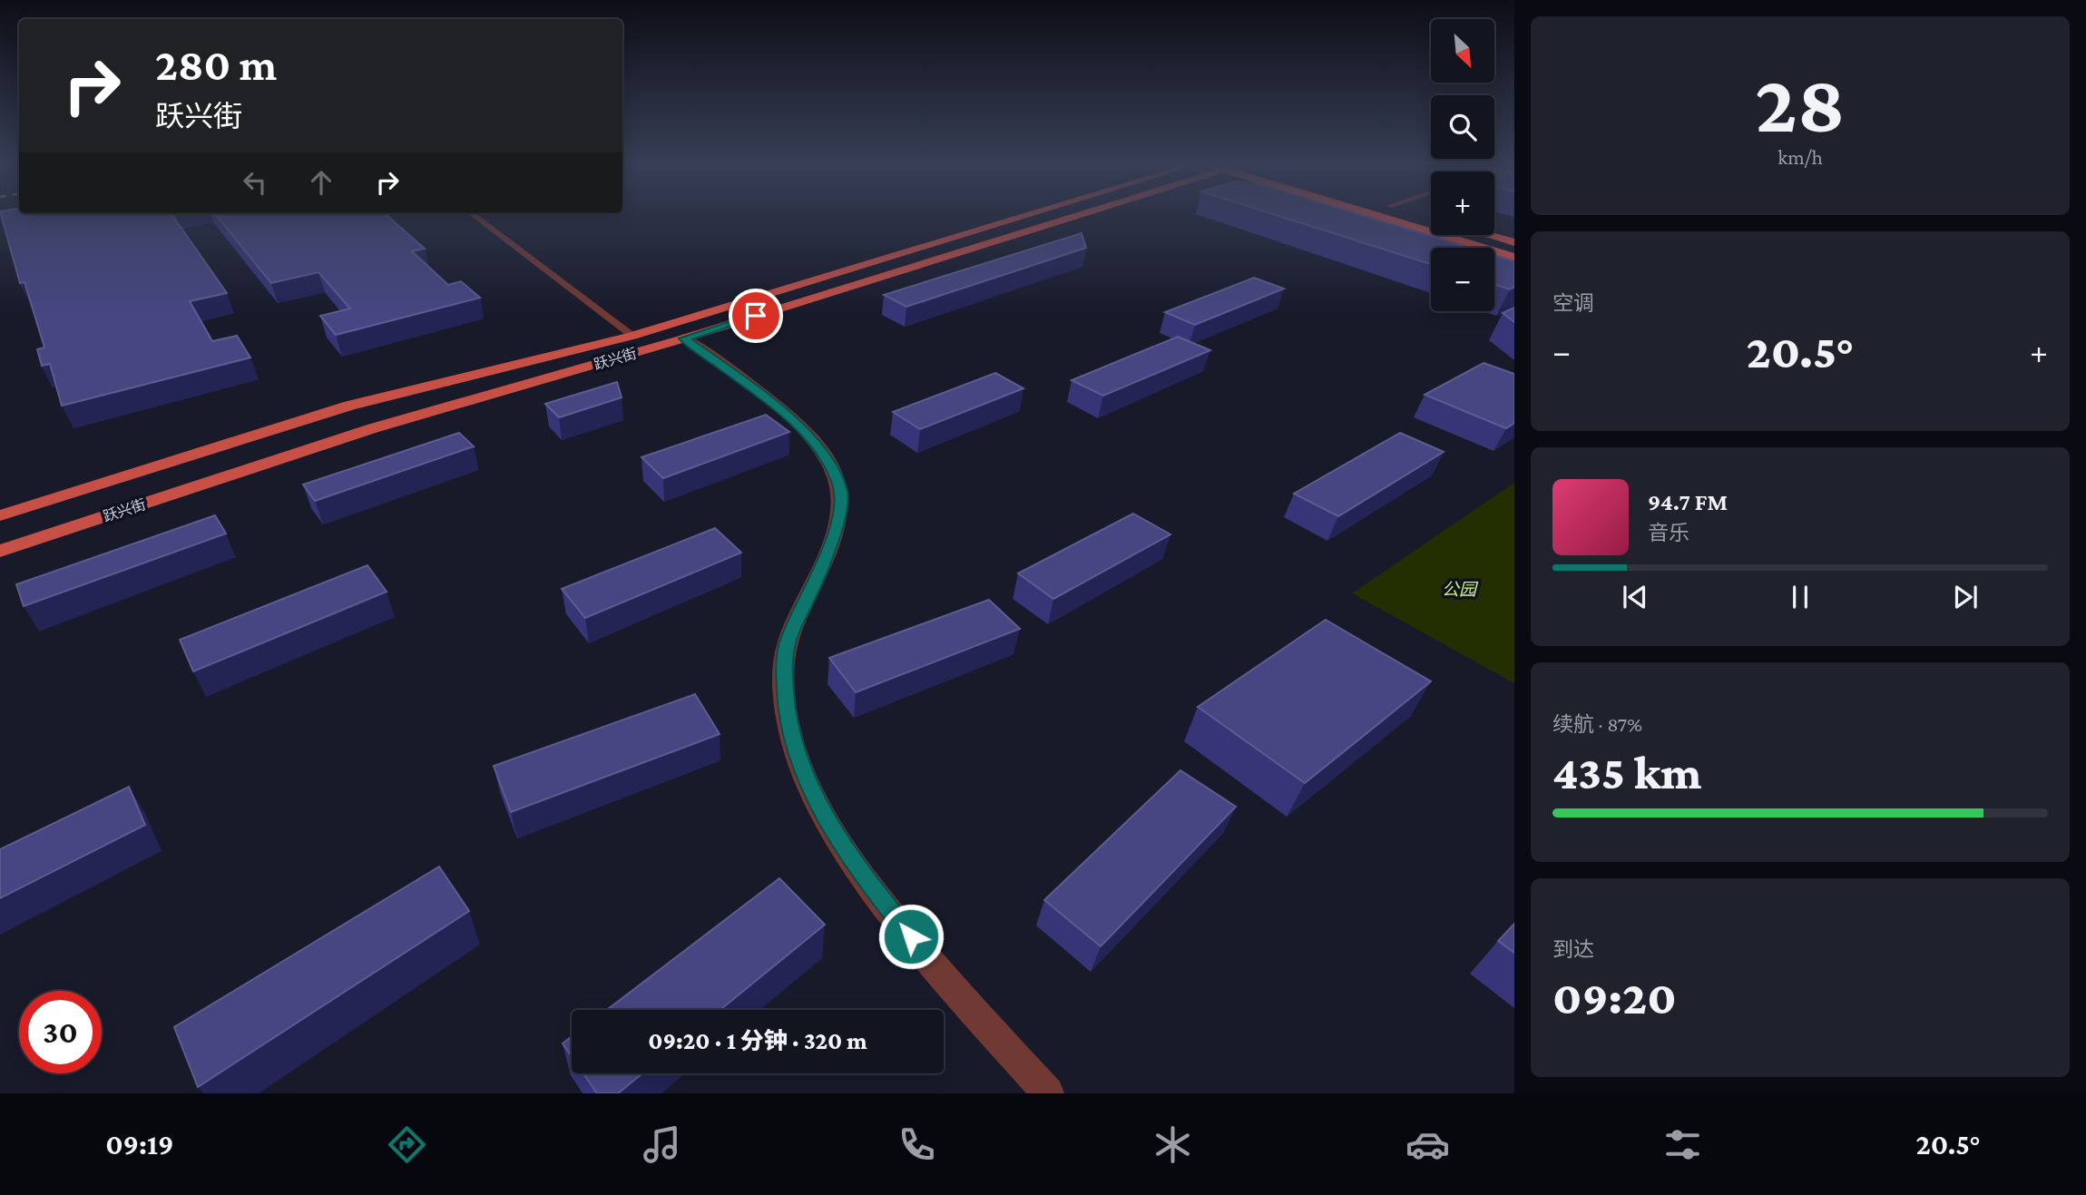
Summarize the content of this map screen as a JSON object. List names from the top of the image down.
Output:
{
  "streets": {
    "main road": ["跃兴街"]
  },
  "parks": ["公园"],
  "north": "bottom right",
  "page": {
    "tile": [
      ["28", "km/h"],
      "空调",
      ["续航 · 87%", "435 km"],
      ["到达", "09:20"]
    ],
    "map_buttons": ["+", "−"],
    "turn": ["280 m", "跃兴街"],
    "heat": ["−", "20.5°", "+"],
    "song": ["94.7 FM", "音乐"],
    "limit": "30",
    "trip": "09:20 · 1 分钟 · 320 m",
    "tabs": ["09:19", "20.5°"]
  }
}
